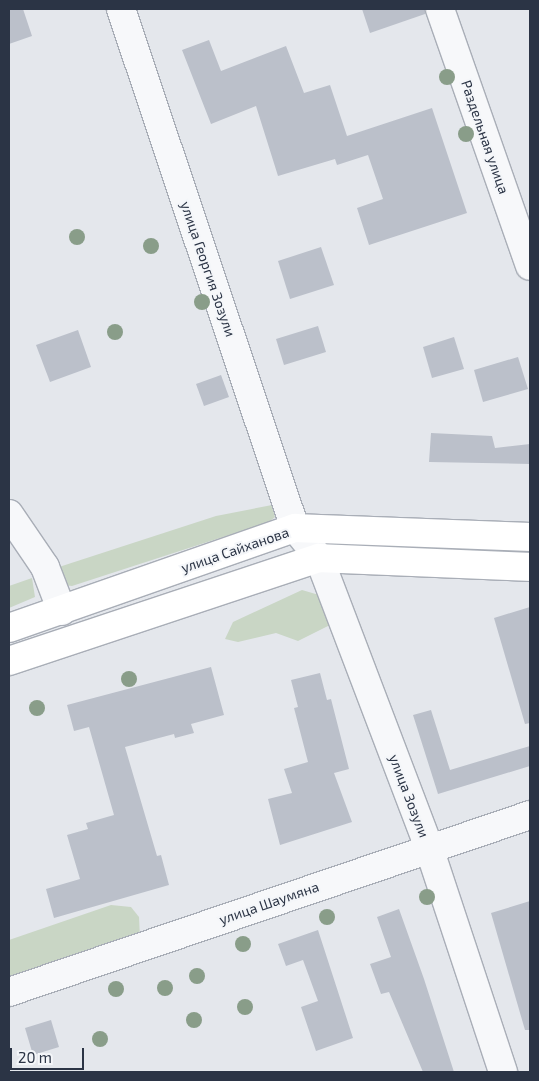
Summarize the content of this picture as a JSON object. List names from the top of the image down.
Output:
{
  "streets": {
    "main road": ["улица Сайханова"],
    "street": [
      "Раздельная улица",
      "улица Георгия Зозули",
      "улица Зозули",
      "улица Шаумяна"
    ]
  },
  "crossings": [
    ["улица Георгия Зозули", "улица Сайханова"],
    ["улица Георгия Зозули", "улица Зозули"],
    ["улица Сайханова", "улица Зозули"],
    ["улица Зозули", "улица Шаумяна"]
  ],
  "scale_bar": "20 m"
}
